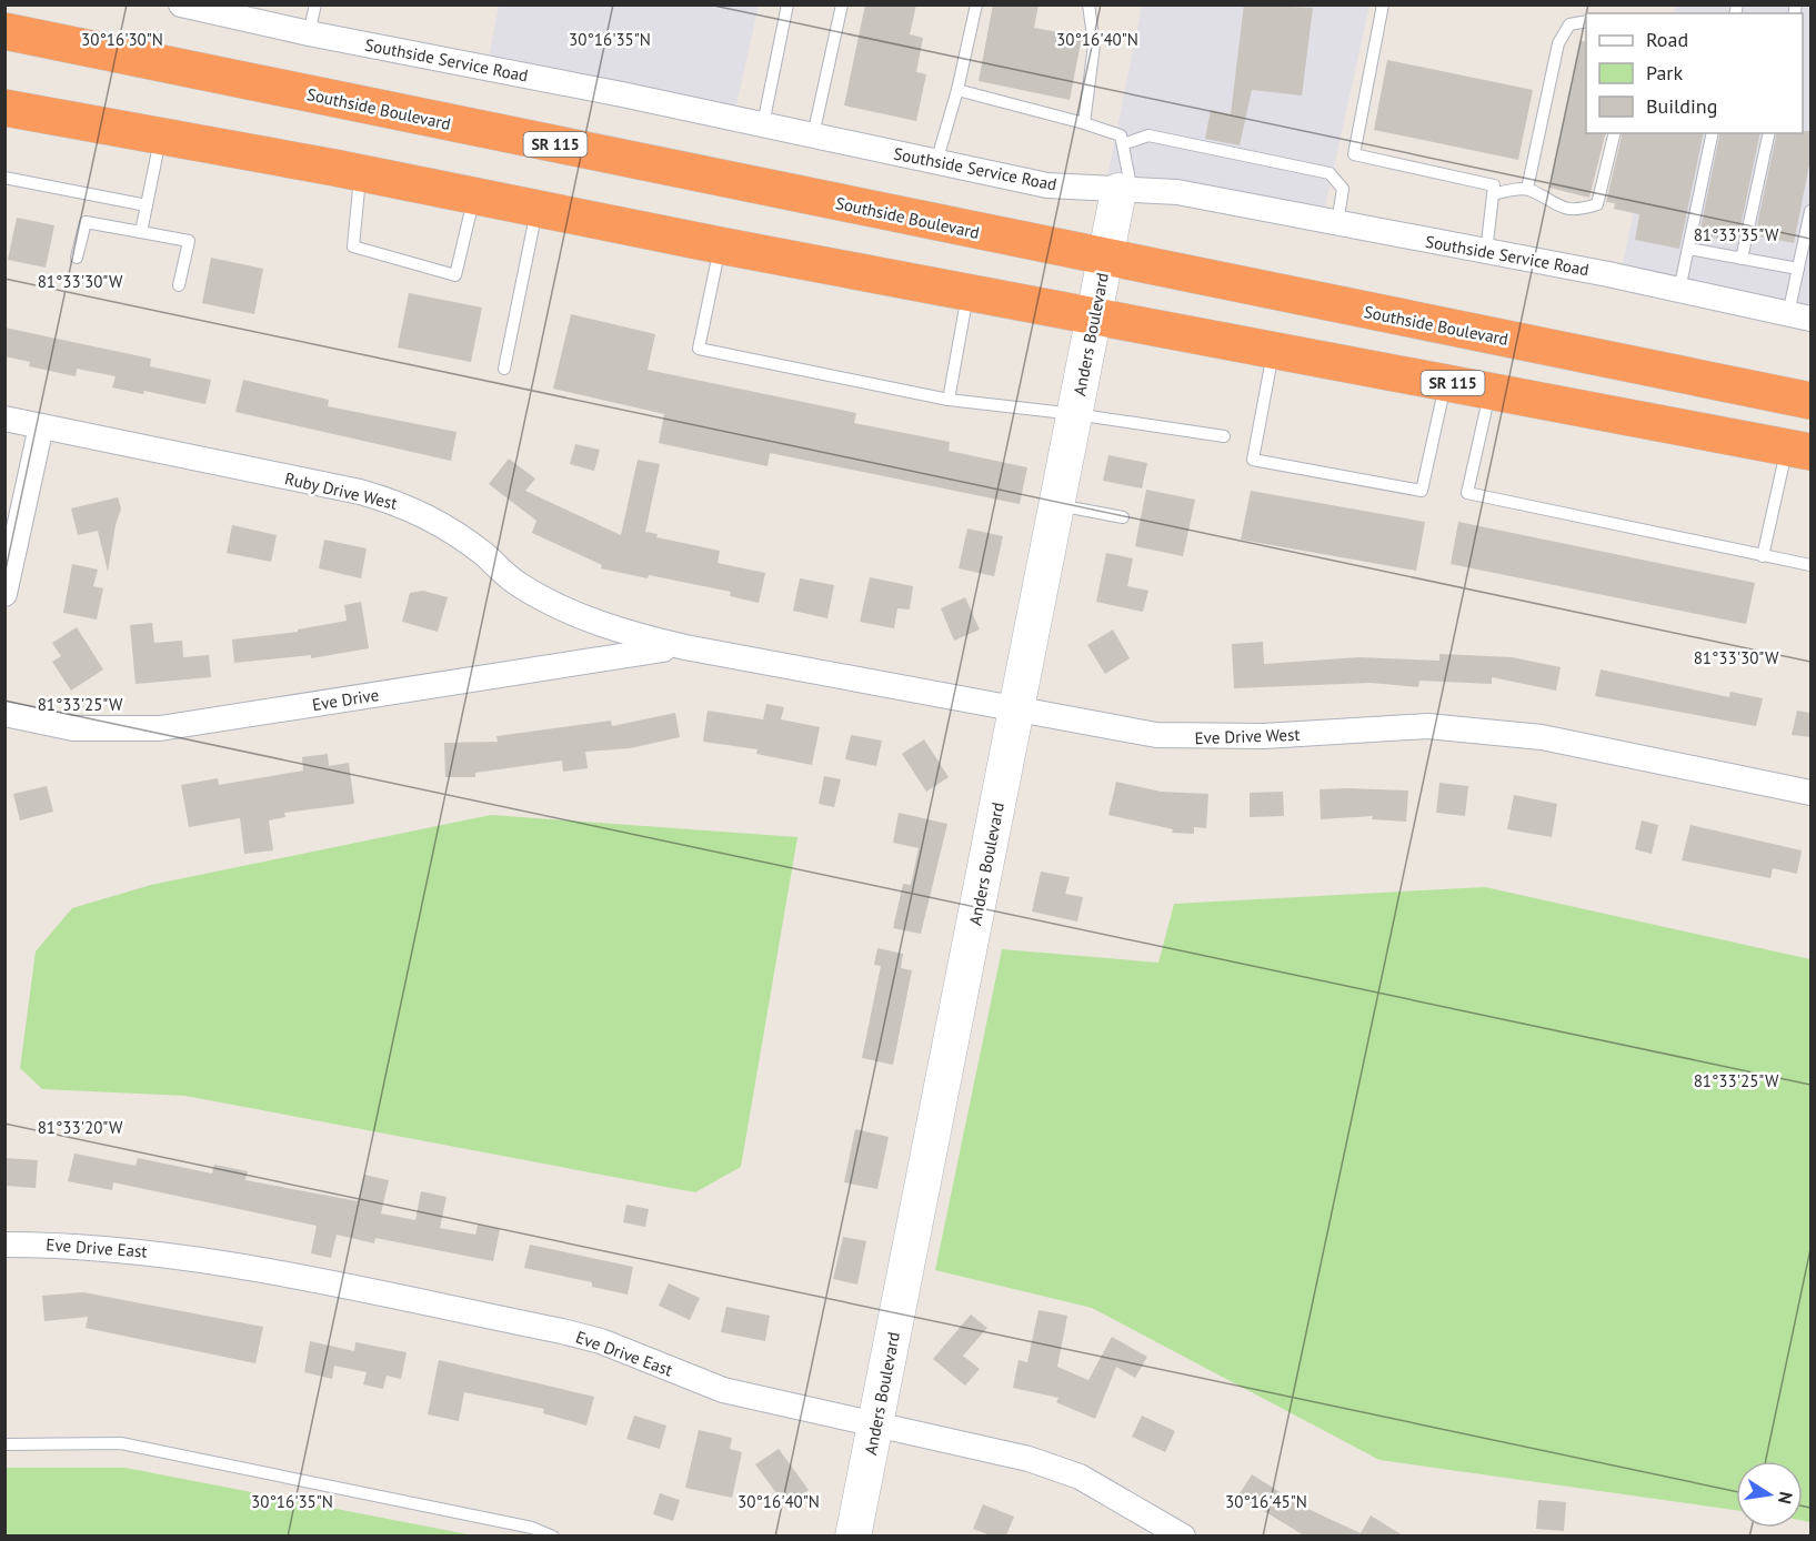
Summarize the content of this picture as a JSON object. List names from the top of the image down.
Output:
{
  "streets": {
    "highway": ["Southside Boulevard", "SR 115"],
    "street": [
      "Southside Service Road",
      "Anders Boulevard",
      "Ruby Drive West",
      "Eve Drive",
      "Eve Drive West",
      "Eve Drive East"
    ]
  },
  "crossings": [
    ["Southside Service Road", "Anders Boulevard"],
    ["Southside Boulevard", "Anders Boulevard"],
    ["SR 115", "Anders Boulevard"],
    ["Anders Boulevard", "Eve Drive West"],
    ["Anders Boulevard", "Eve Drive East"],
    ["Ruby Drive West", "Eve Drive"],
    ["Ruby Drive West", "Eve Drive West"],
    ["Eve Drive", "Eve Drive West"]
  ],
  "legend": ["Road", "Park", "Building"],
  "north": "right",
  "coordinates": [
    "30°16'30\"N",
    "30°16'35\"N",
    "30°16'40\"N",
    "81°33'35\"W",
    "81°33'30\"W",
    "81°33'25\"W",
    "81°33'20\"W",
    "30°16'45\"N"
  ]
}
